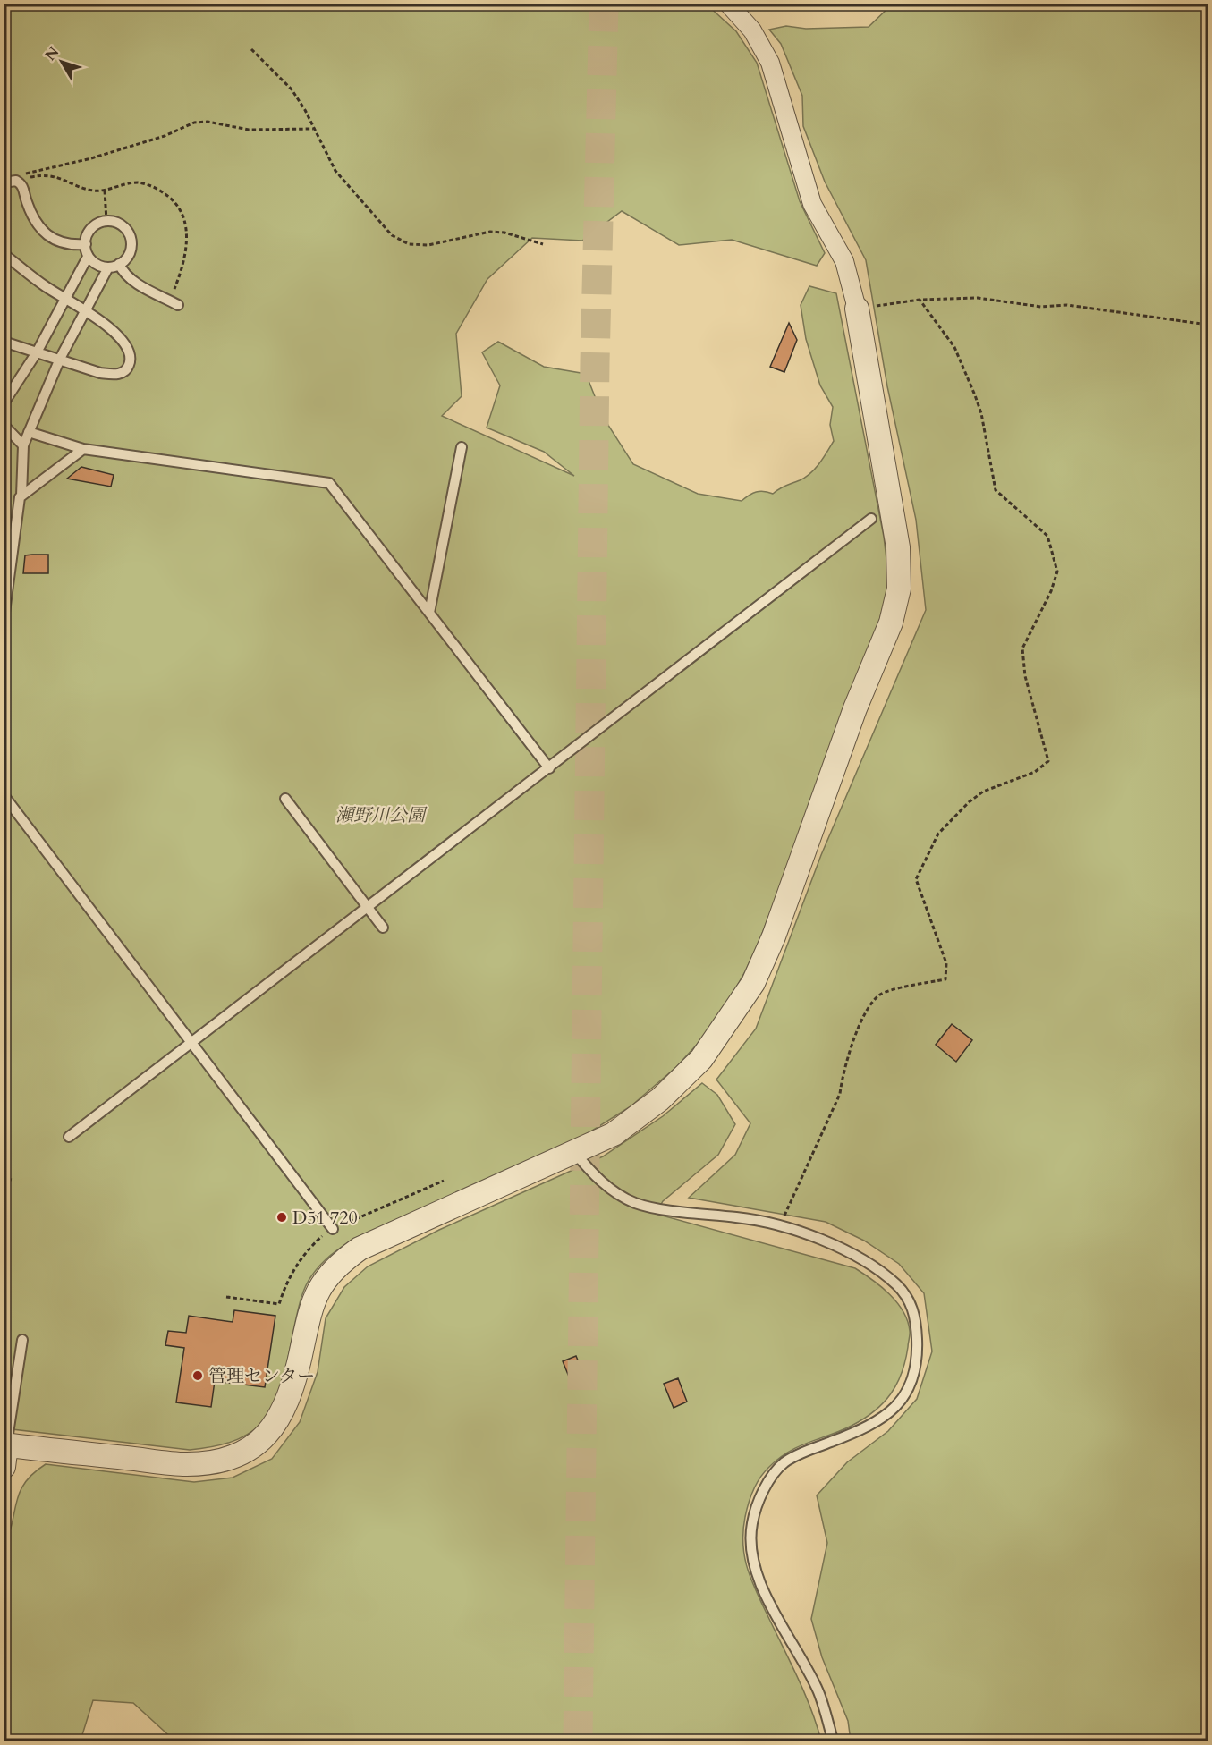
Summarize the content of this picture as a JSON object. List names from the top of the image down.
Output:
{
  "parks": ["瀬野川公園"],
  "places": ["D51 720", "管理センター"],
  "north": "top left"
}
